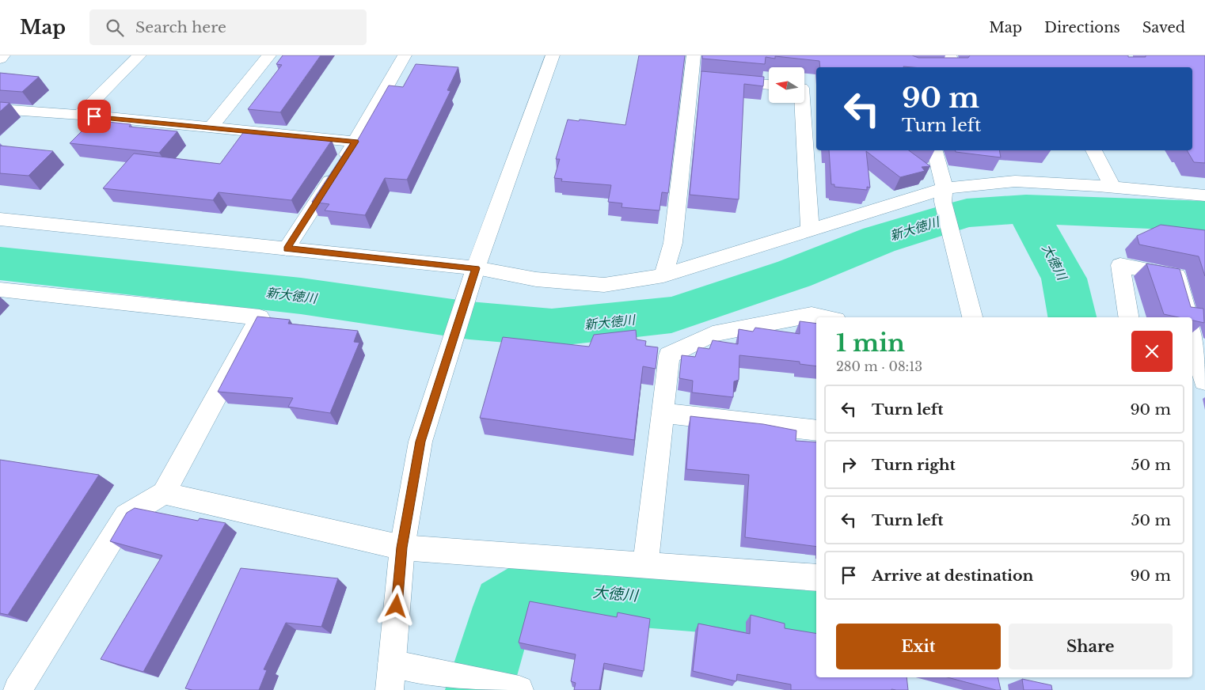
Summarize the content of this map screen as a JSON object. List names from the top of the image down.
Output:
{
  "water": ["新大徳川", "大徳川"],
  "north": "left",
  "page": {
    "header": "Map",
    "search": "Search here",
    "nav": ["Map", "Directions", "Saved"],
    "turn": ["90 m", "Turn left"],
    "heading": ["1 min", "280 m · 08:13"],
    "list": [
      {
        "name": "Turn left",
        "value": "90 m"
      },
      {
        "name": "Turn right",
        "value": "50 m"
      },
      {
        "name": "Turn left",
        "value": "50 m"
      },
      {
        "name": "Arrive at destination",
        "value": "90 m"
      }
    ],
    "buttons": ["Exit", "Share"]
  }
}
